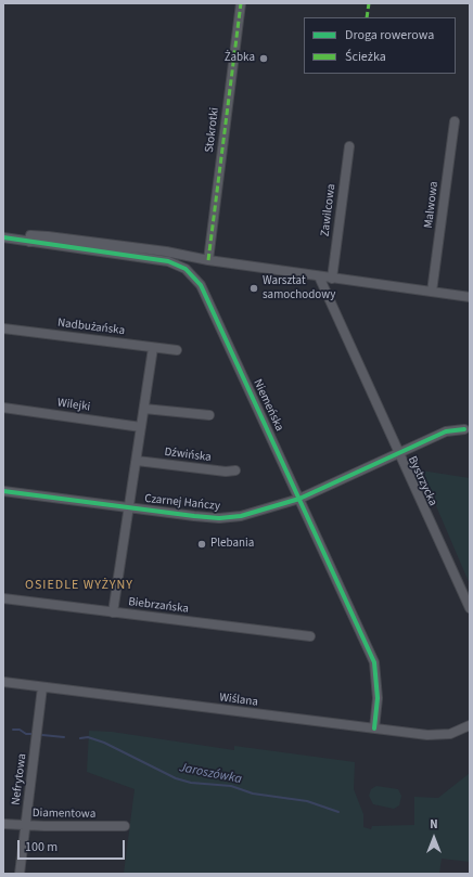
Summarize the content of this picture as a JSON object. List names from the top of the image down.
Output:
{
  "streets": {
    "street": [
      "Stokrotki",
      "Malwowa",
      "Zawilcowa",
      "Nadbużańska",
      "Wilejki",
      "Niemeńska",
      "Dźwińska",
      "Bystrzycka",
      "Czarnej Hańczy",
      "Biebrzańska",
      "Wiślana",
      "Nefrytowa",
      "Diamentowa"
    ]
  },
  "crossings": [
    ["Stokrotki", "Niemeńska"],
    ["Malwowa", "Niemeńska"],
    ["Zawilcowa", "Niemeńska"],
    ["Niemeńska", "Bystrzycka"],
    ["Niemeńska", "Czarnej Hańczy"],
    ["Niemeńska", "Wiślana"],
    ["Bystrzycka", "Czarnej Hańczy"],
    ["Wiślana", "Nefrytowa"],
    ["Nefrytowa", "Diamentowa"]
  ],
  "districts": ["OSIEDLE WYŻYNY"],
  "water": ["Jaroszówka"],
  "places": ["Żabka", "Warsztat samochodowy", "Plebania"],
  "legend": ["Droga rowerowa", "Ścieżka"],
  "scale_bar": "100 m",
  "north": "top"
}
